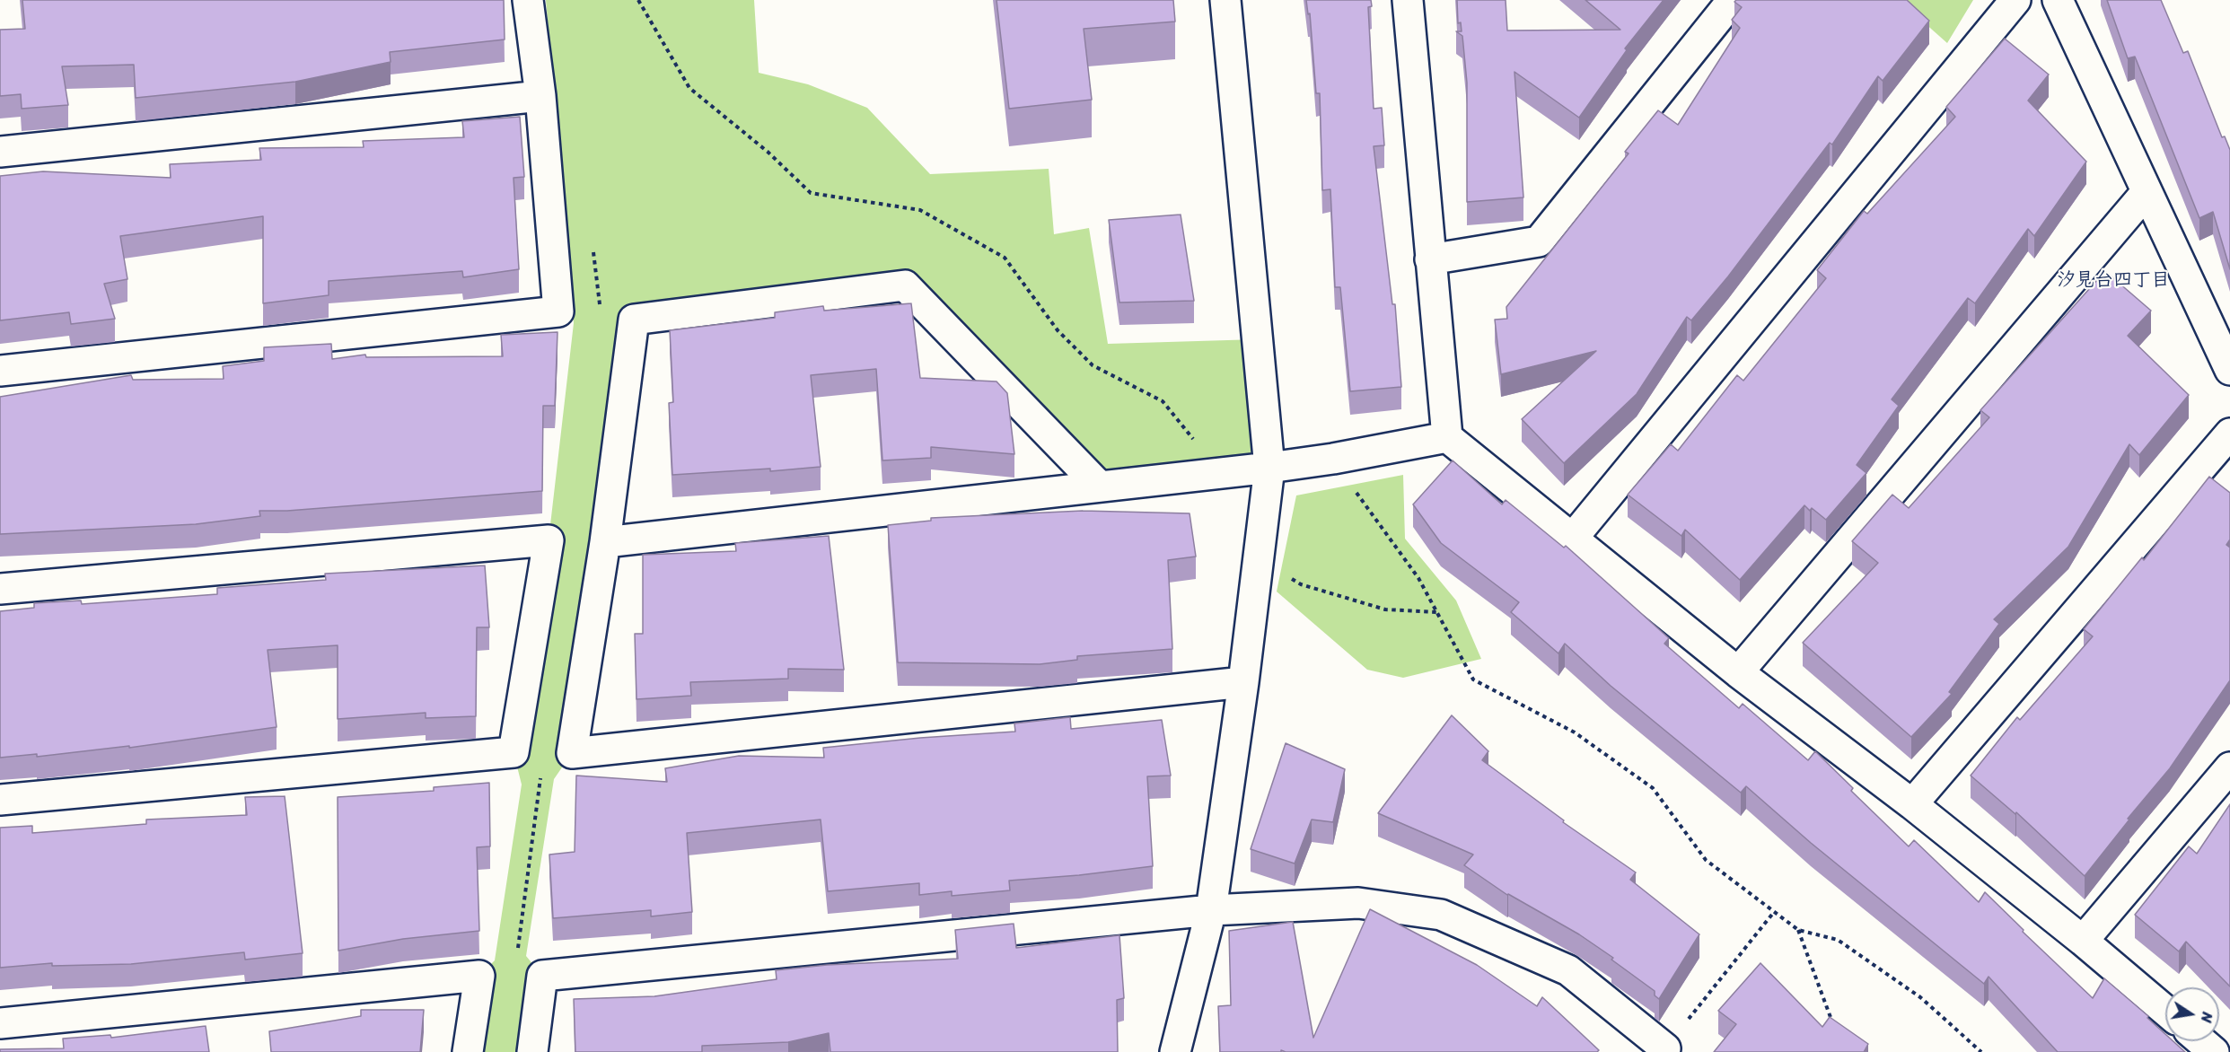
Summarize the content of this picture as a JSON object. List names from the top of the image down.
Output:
{
  "districts": ["汐見台四丁目"],
  "north": "right"
}
